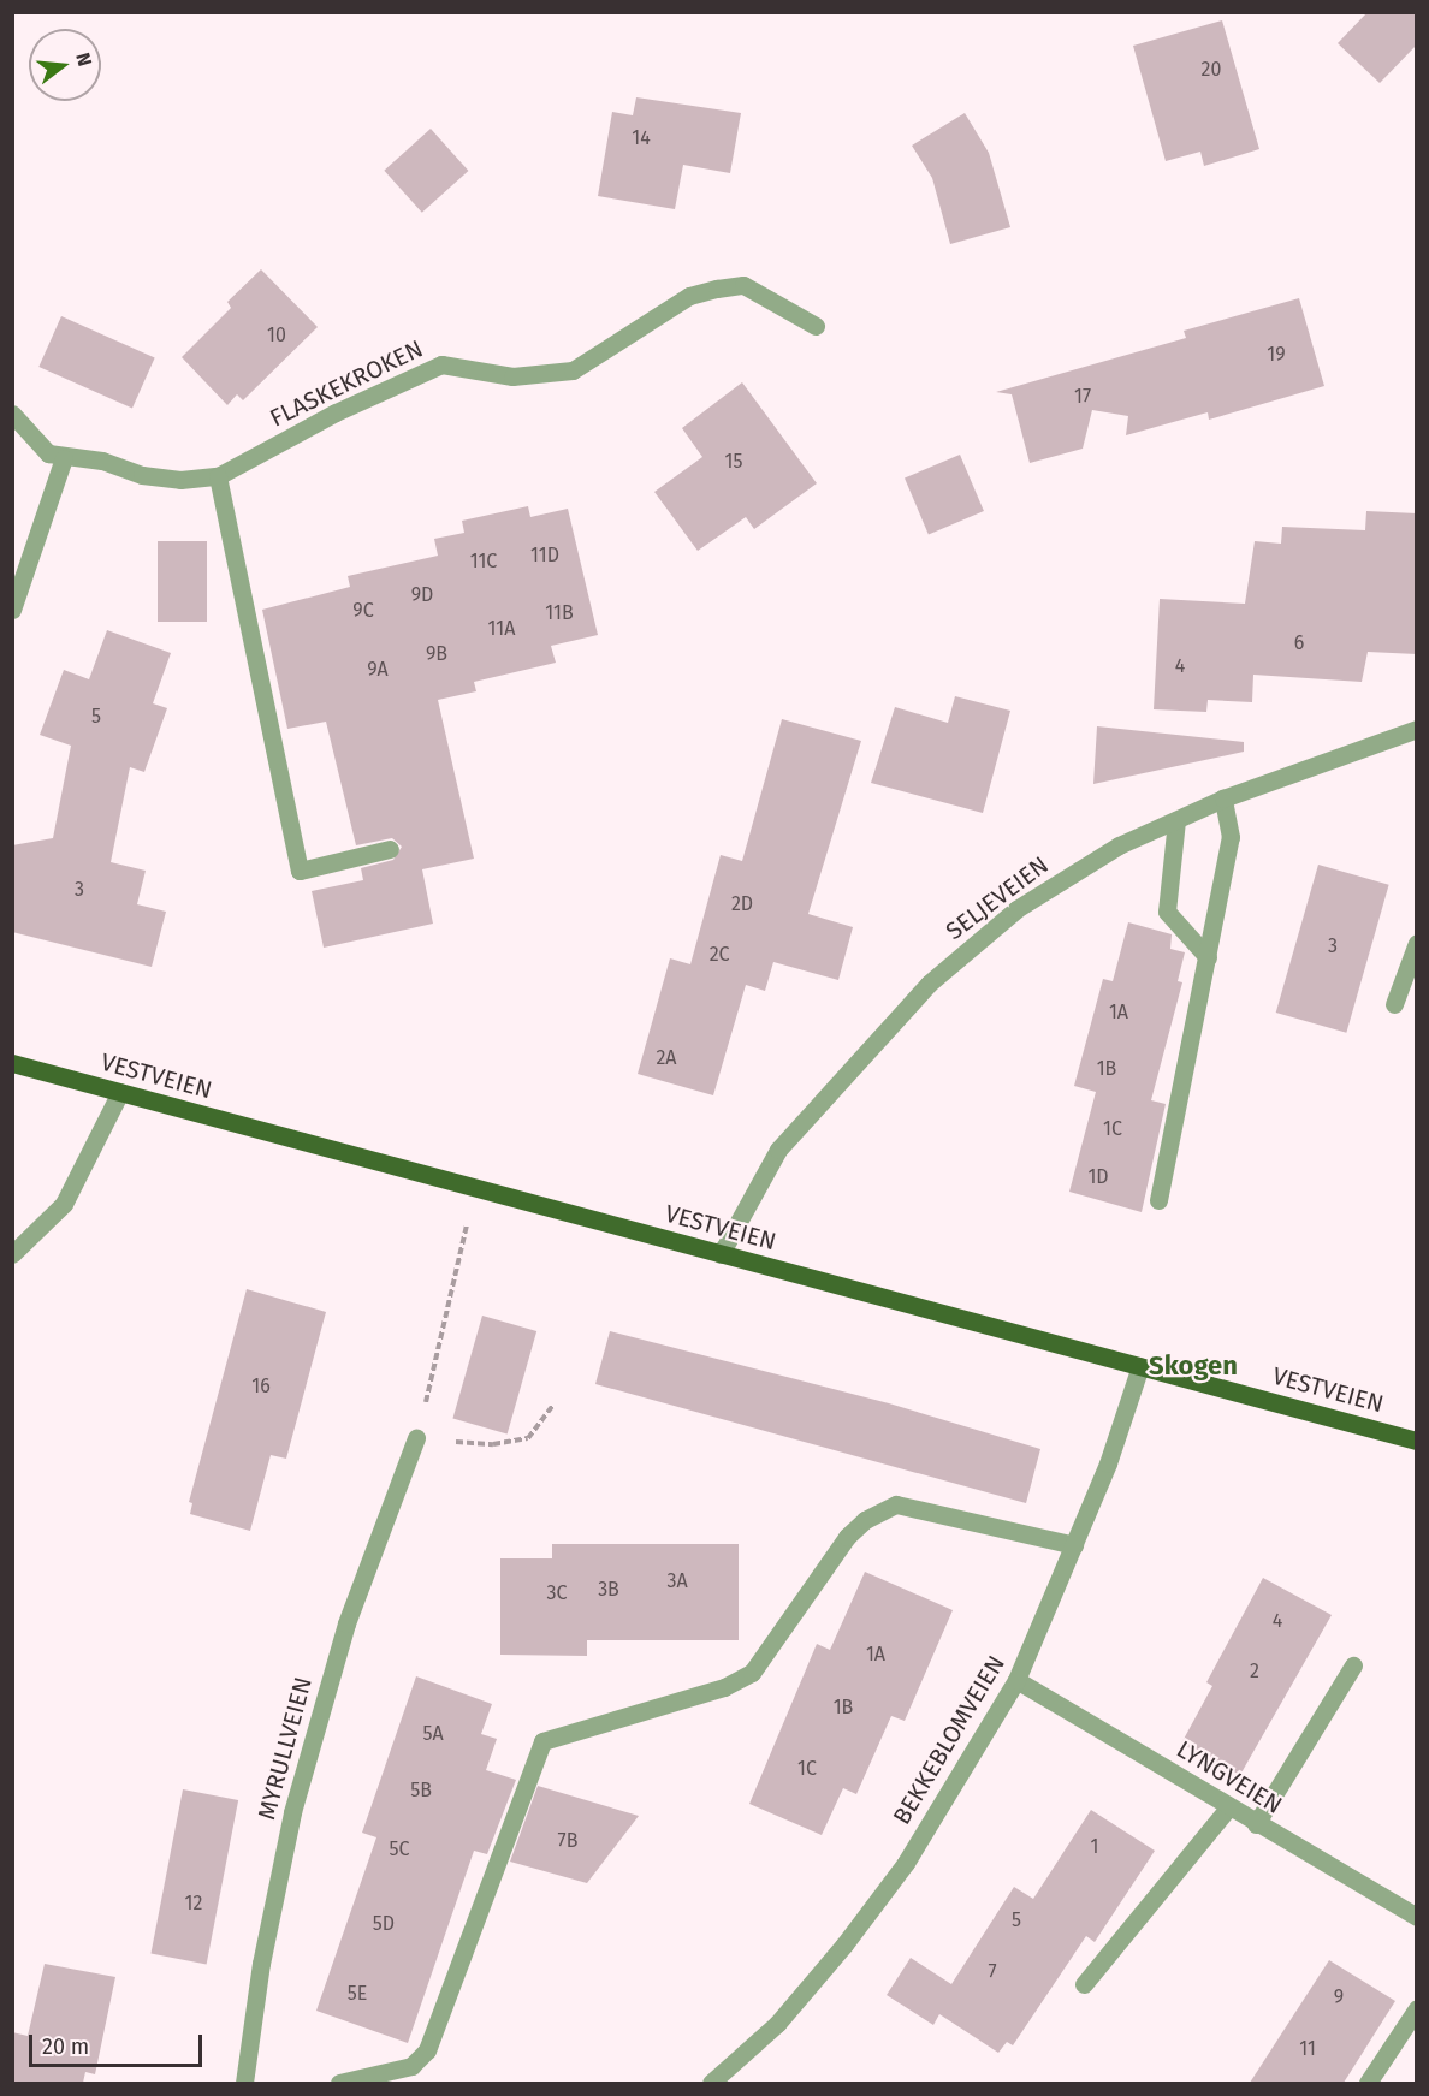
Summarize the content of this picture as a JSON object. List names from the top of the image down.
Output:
{
  "streets": {
    "main road": ["VESTVEIEN"],
    "street": [
      "FLASKEKROKEN",
      "SELJEVEIEN",
      "BEKKEBLOMVEIEN",
      "MYRULLVEIEN",
      "LYNGVEIEN"
    ]
  },
  "crossings": [
    ["SELJEVEIEN", "VESTVEIEN"],
    ["VESTVEIEN", "BEKKEBLOMVEIEN"],
    ["BEKKEBLOMVEIEN", "LYNGVEIEN"]
  ],
  "districts": ["Skogen"],
  "house_numbers": [
    "20",
    "14",
    "10",
    "19",
    "17",
    "15",
    "11D",
    "11C",
    "9D",
    "9C",
    "11B",
    "11A",
    "6",
    "9B",
    "4",
    "9A",
    "5",
    "3",
    "2D",
    "3",
    "2C",
    "1A",
    "2A",
    "1B",
    "1C",
    "1D",
    "16",
    "3A",
    "3B",
    "3C",
    "4",
    "1A",
    "2",
    "1B",
    "5A",
    "1C",
    "5B",
    "7B",
    "1",
    "5C",
    "12",
    "5",
    "5D",
    "7",
    "5E",
    "9",
    "11"
  ],
  "scale_bar": "20 m",
  "north": "right"
}
